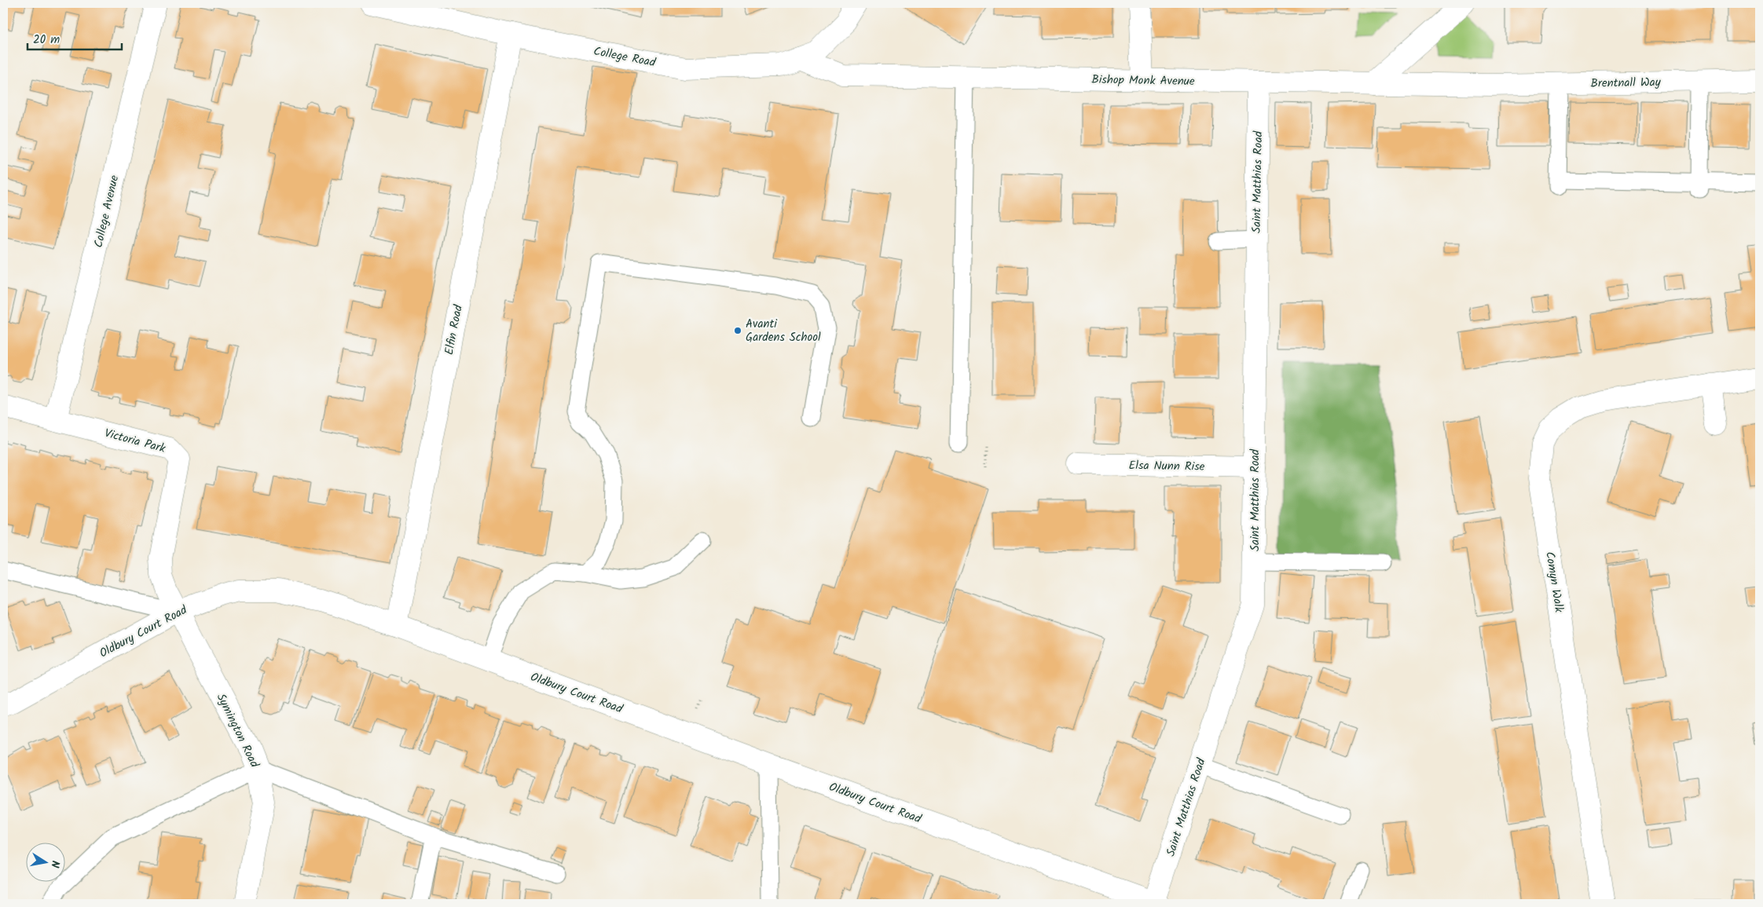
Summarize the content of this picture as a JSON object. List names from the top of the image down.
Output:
{
  "streets": {
    "street": [
      "College Road",
      "Bishop Monk Avenue",
      "Brentnall Way",
      "Saint Matthias Road",
      "College Avenue",
      "Elfin Road",
      "Victoria Park",
      "Elsa Nunn Rise",
      "Comyn Walk",
      "Oldbury Court Road",
      "Symington Road"
    ]
  },
  "crossings": [
    ["College Road", "Bishop Monk Avenue"],
    ["College Road", "Elfin Road"],
    ["Bishop Monk Avenue", "Brentnall Way"],
    ["Bishop Monk Avenue", "Saint Matthias Road"],
    ["Saint Matthias Road", "Elsa Nunn Rise"],
    ["Saint Matthias Road", "Oldbury Court Road"],
    ["College Avenue", "Victoria Park"],
    ["Elfin Road", "Oldbury Court Road"],
    ["Victoria Park", "Oldbury Court Road"],
    ["Victoria Park", "Symington Road"],
    ["Oldbury Court Road", "Symington Road"]
  ],
  "places": ["Avanti Gardens School"],
  "scale_bar": "20 m",
  "north": "right"
}
